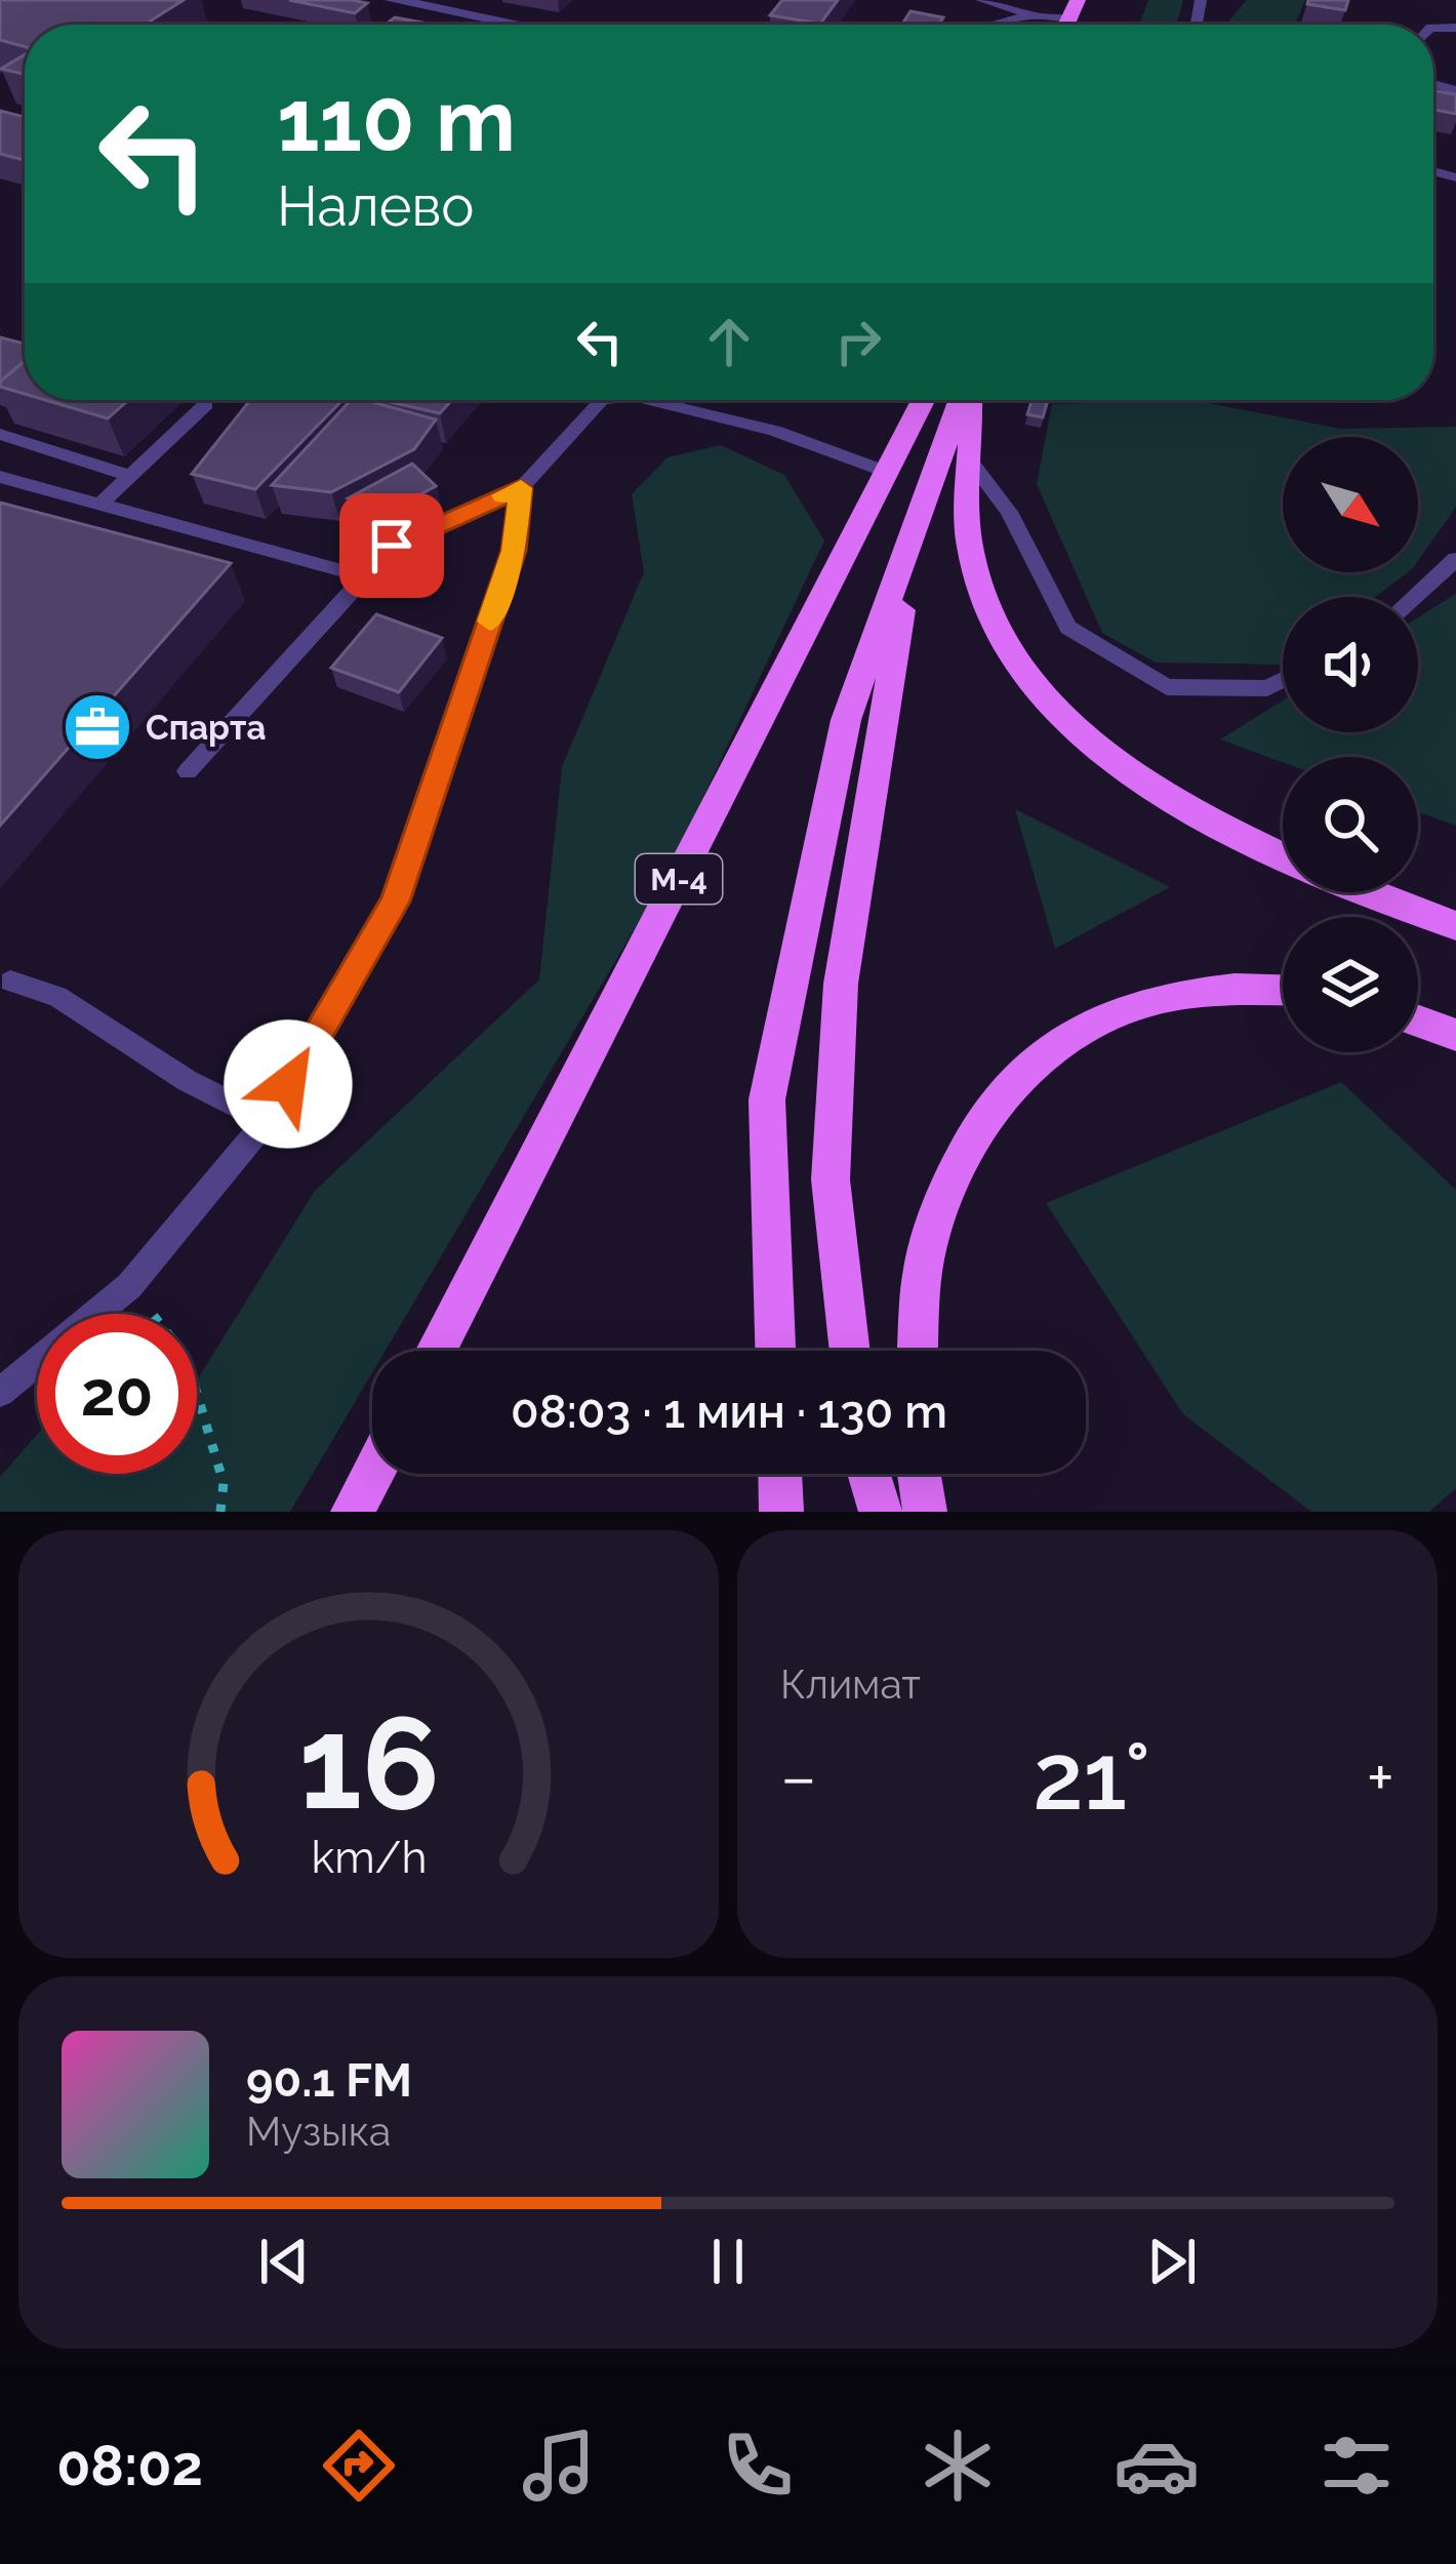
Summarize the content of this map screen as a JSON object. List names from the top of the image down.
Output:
{
  "streets": {
    "main road": ["М-4"]
  },
  "places": {
    "office": ["Спарта"]
  },
  "north": "bottom right",
  "page": {
    "turn": ["110 m", "Налево"],
    "limit": "20",
    "trip": "08:03 · 1 мин · 130 m",
    "tile": "Климат",
    "heat": ["−", "21°", "+"],
    "song": ["90.1 FM", "Музыка"],
    "tabs": "08:02",
    "gauge": ["16", "km/h"]
  }
}
